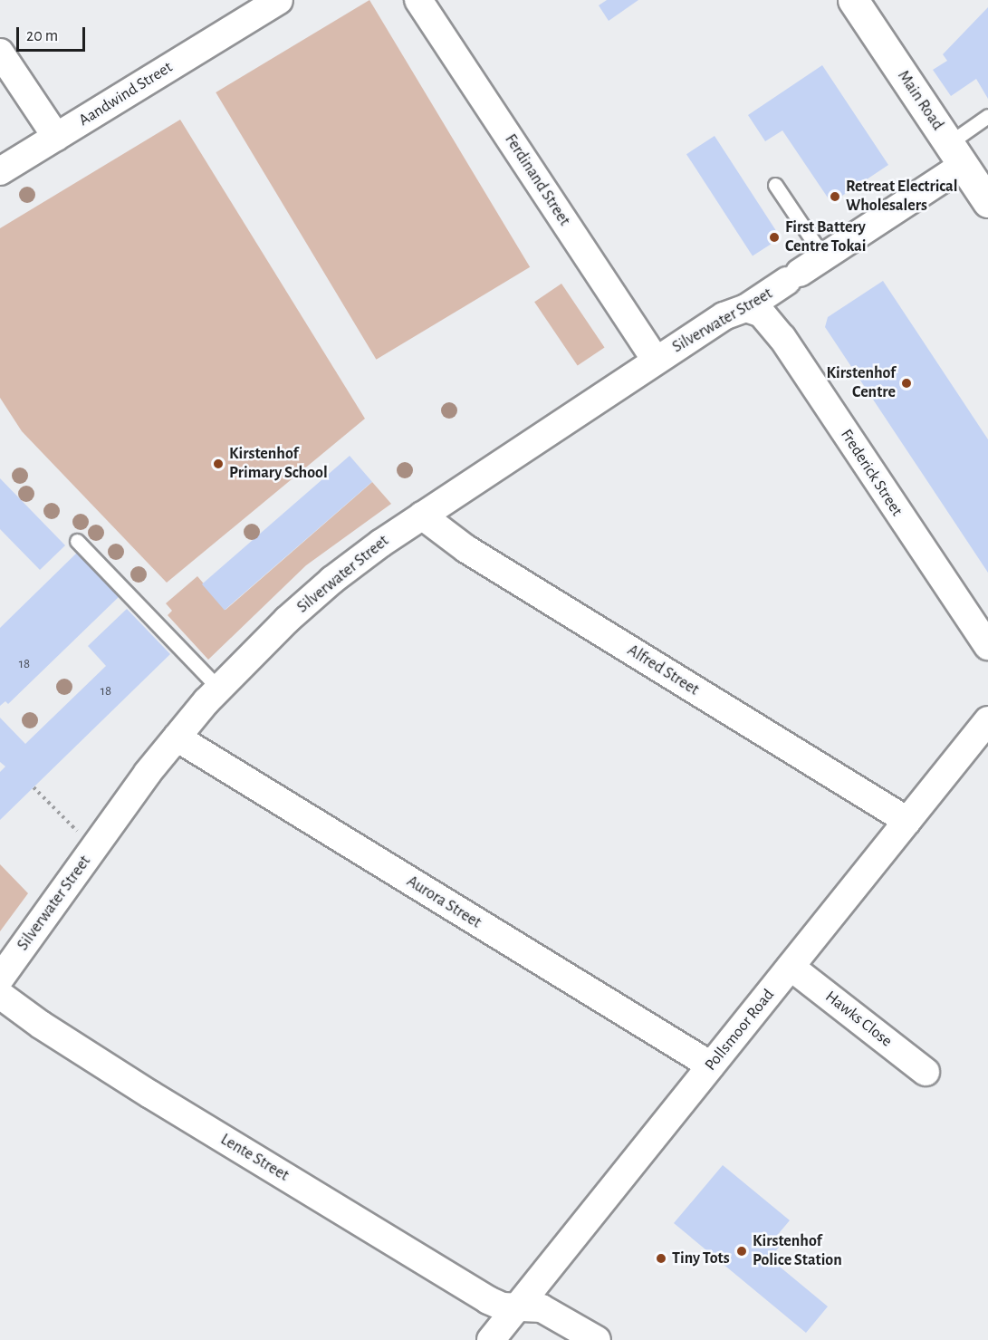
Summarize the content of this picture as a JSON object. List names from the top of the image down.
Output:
{
  "streets": {
    "main road": ["Main Road"],
    "street": [
      "Aandwind Street",
      "Ferdinand Street",
      "Silverwater Street",
      "Frederick Street",
      "Alfred Street",
      "Aurora Street",
      "Hawks Close",
      "Pollsmoor Road",
      "Lente Street"
    ]
  },
  "crossings": [
    ["Main Road", "Silverwater Street"],
    ["Ferdinand Street", "Silverwater Street"],
    ["Silverwater Street", "Frederick Street"],
    ["Silverwater Street", "Alfred Street"],
    ["Silverwater Street", "Aurora Street"],
    ["Alfred Street", "Pollsmoor Road"],
    ["Aurora Street", "Pollsmoor Road"],
    ["Hawks Close", "Pollsmoor Road"],
    ["Pollsmoor Road", "Lente Street"]
  ],
  "places": [
    "Retreat Electrical Wholesalers",
    "First Battery Centre Tokai",
    "Kirstenhof Centre",
    "Kirstenhof Primary School",
    "Kirstenhof Police Station",
    "Tiny Tots"
  ],
  "house_numbers": ["18", "18"],
  "scale_bar": "20 m"
}
